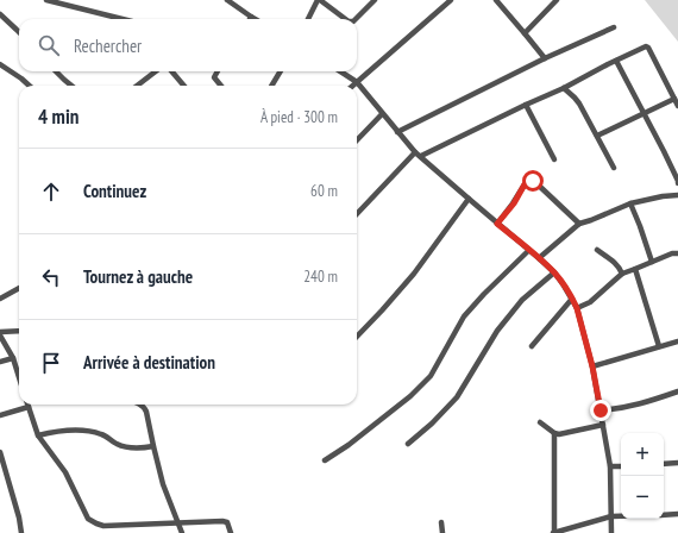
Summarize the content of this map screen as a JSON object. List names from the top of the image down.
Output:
{
  "page": {
    "search": "Rechercher",
    "heading": ["4 min", "À pied · 300 m"],
    "list": [
      ["Continuez", "60 m"],
      ["Tournez à gauche", "240 m"],
      "Arrivée à destination"
    ],
    "map_buttons": ["+", "−"]
  }
}
